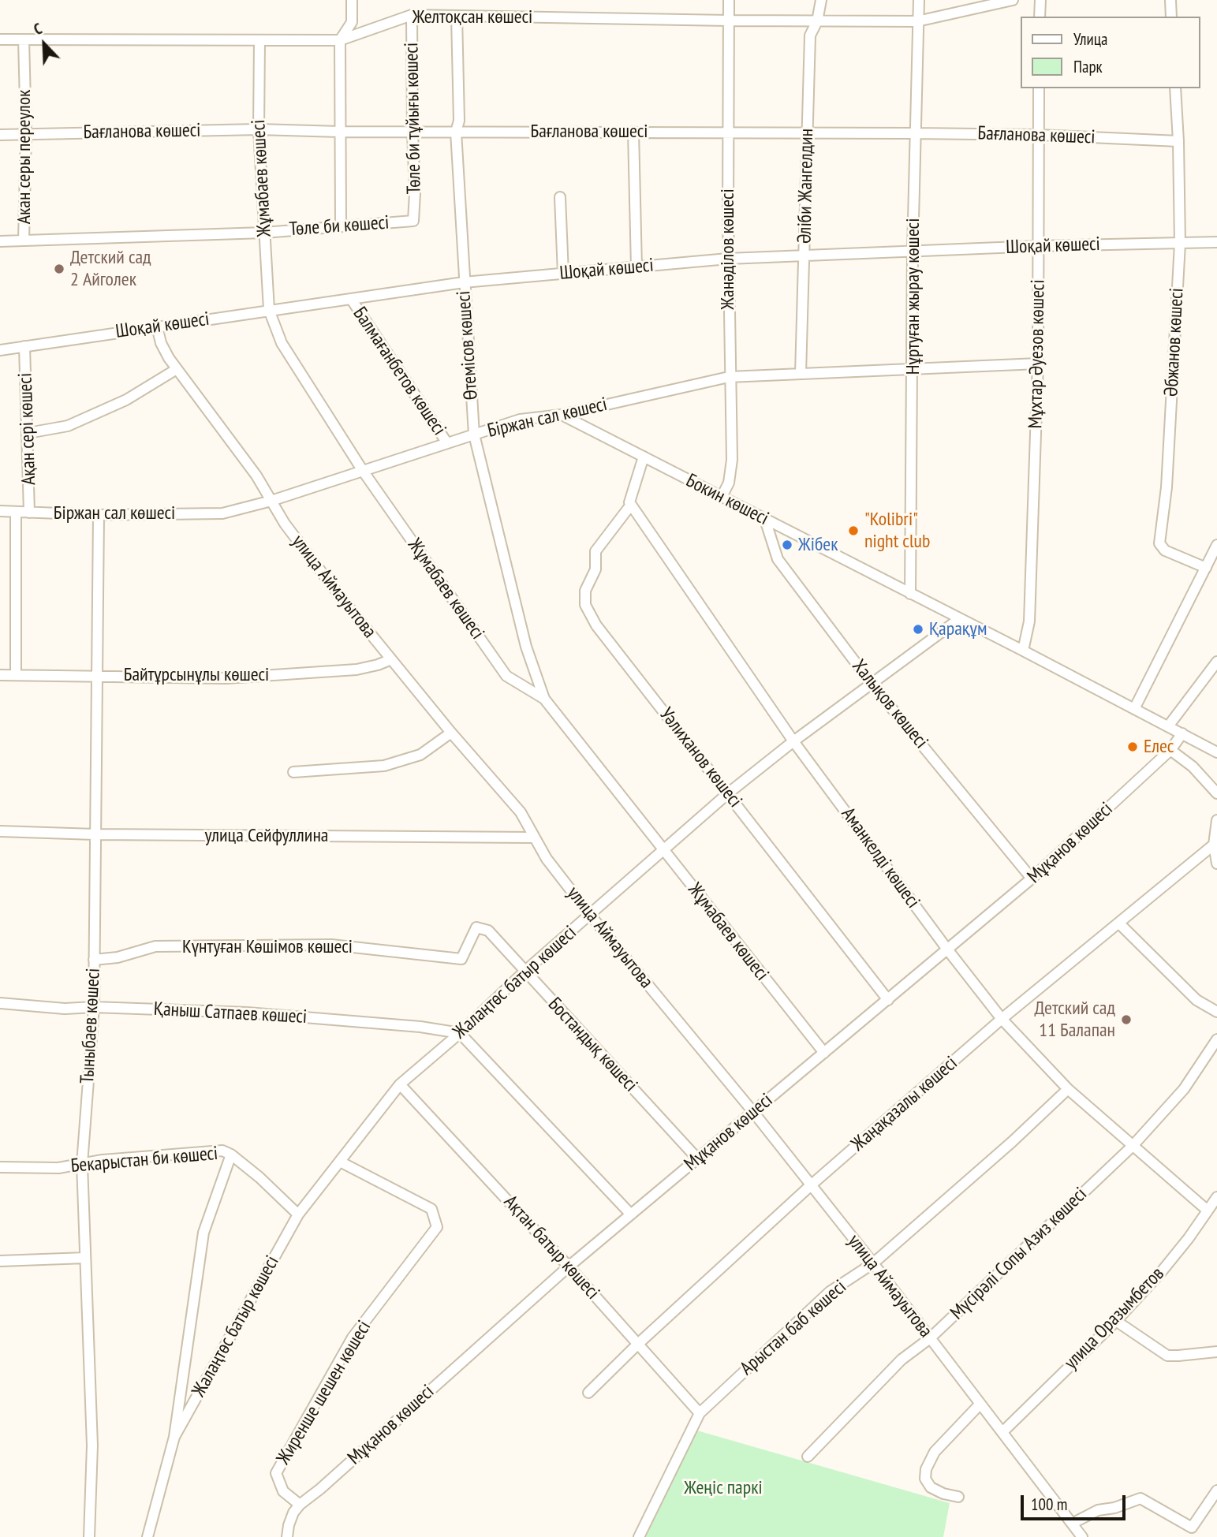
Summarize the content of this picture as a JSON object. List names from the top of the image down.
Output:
{
  "streets": {
    "street": [
      "Желтоқсан көшесі",
      "Төле би тұйығы көшесі",
      "Бағланова көшесі",
      "Акан серы переулок",
      "Жұмабаев көшесі",
      "Әліби Жангелдин",
      "Төле би көшесі",
      "Шоқай көшесі",
      "Жанәділов көшесі",
      "Нұртуған жырау көшесі",
      "Әбжанов көшесі",
      "Өтемісов көшесі",
      "Мұхтар Әуезов көшесі",
      "Балмағанбетов көшесі",
      "Біржан сал көшесі",
      "Ақан сері көшесі",
      "Бокин көшесі",
      "улица Аймауытова",
      "Байтұрсынұлы көшесі",
      "Халықов көшесі",
      "Уәлиханов көшесі",
      "улица Сейфуллина",
      "Мұқанов көшесі",
      "Аманкелді көшесі",
      "Күнтуған Көшімов көшесі",
      "Жалаңтөс батыр көшесі",
      "Қаныш Сатпаев көшесі",
      "Тыныбаев көшесі",
      "Бостандық көшесі",
      "Жаңақазалы көшесі",
      "Бекарыстан би көшесі",
      "Ақтан батыр көшесі",
      "Мүсірәлі Сопы Азиз көшесі",
      "улица Оразымбетов",
      "Арыстан баб көшесі",
      "Жиренше шешен көшесі"
    ]
  },
  "crossings": [
    ["Желтоқсан көшесі", "Төле би тұйығы көшесі"],
    ["Желтоқсан көшесі", "Акан серы переулок"],
    ["Желтоқсан көшесі", "Жұмабаев көшесі"],
    ["Желтоқсан көшесі", "Әліби Жангелдин"],
    ["Желтоқсан көшесі", "Жанәділов көшесі"],
    ["Желтоқсан көшесі", "Нұртуған жырау көшесі"],
    ["Желтоқсан көшесі", "Өтемісов көшесі"],
    ["Төле би тұйығы көшесі", "Бағланова көшесі"],
    ["Төле би тұйығы көшесі", "Төле би көшесі"],
    ["Бағланова көшесі", "Акан серы переулок"],
    ["Бағланова көшесі", "Жұмабаев көшесі"],
    ["Бағланова көшесі", "Әліби Жангелдин"],
    ["Бағланова көшесі", "Жанәділов көшесі"],
    ["Бағланова көшесі", "Нұртуған жырау көшесі"],
    ["Бағланова көшесі", "Әбжанов көшесі"],
    ["Бағланова көшесі", "Өтемісов көшесі"],
    ["Бағланова көшесі", "Мұхтар Әуезов көшесі"],
    ["Акан серы переулок", "Төле би көшесі"],
    ["Жұмабаев көшесі", "Төле би көшесі"],
    ["Жұмабаев көшесі", "Шоқай көшесі"],
    ["Жұмабаев көшесі", "Өтемісов көшесі"],
    ["Жұмабаев көшесі", "Біржан сал көшесі"],
    ["Жұмабаев көшесі", "Мұқанов көшесі"],
    ["Жұмабаев көшесі", "Жалаңтөс батыр көшесі"],
    ["Әліби Жангелдин", "Шоқай көшесі"],
    ["Әліби Жангелдин", "Біржан сал көшесі"],
    ["Шоқай көшесі", "Жанәділов көшесі"],
    ["Шоқай көшесі", "Нұртуған жырау көшесі"],
    ["Шоқай көшесі", "Әбжанов көшесі"],
    ["Шоқай көшесі", "Өтемісов көшесі"],
    ["Шоқай көшесі", "Мұхтар Әуезов көшесі"],
    ["Шоқай көшесі", "Балмағанбетов көшесі"],
    ["Шоқай көшесі", "Ақан сері көшесі"],
    ["Шоқай көшесі", "улица Аймауытова"],
    ["Жанәділов көшесі", "Біржан сал көшесі"],
    ["Жанәділов көшесі", "Бокин көшесі"],
    ["Нұртуған жырау көшесі", "Біржан сал көшесі"],
    ["Нұртуған жырау көшесі", "Бокин көшесі"],
    ["Өтемісов көшесі", "Біржан сал көшесі"],
    ["Мұхтар Әуезов көшесі", "Біржан сал көшесі"],
    ["Мұхтар Әуезов көшесі", "Бокин көшесі"],
    ["Балмағанбетов көшесі", "Біржан сал көшесі"],
    ["Біржан сал көшесі", "Ақан сері көшесі"],
    ["Біржан сал көшесі", "Бокин көшесі"],
    ["Біржан сал көшесі", "улица Аймауытова"],
    ["Біржан сал көшесі", "Тыныбаев көшесі"],
    ["Ақан сері көшесі", "Байтұрсынұлы көшесі"],
    ["Бокин көшесі", "Халықов көшесі"],
    ["Бокин көшесі", "Мұқанов көшесі"],
    ["Бокин көшесі", "Жалаңтөс батыр көшесі"],
    ["улица Аймауытова", "Байтұрсынұлы көшесі"],
    ["улица Аймауытова", "улица Сейфуллина"],
    ["улица Аймауытова", "Мұқанов көшесі"],
    ["улица Аймауытова", "Жалаңтөс батыр көшесі"],
    ["улица Аймауытова", "Жаңақазалы көшесі"],
    ["улица Аймауытова", "Мүсірәлі Сопы Азиз көшесі"],
    ["улица Аймауытова", "улица Оразымбетов"],
    ["улица Аймауытова", "Арыстан баб көшесі"],
    ["Байтұрсынұлы көшесі", "Тыныбаев көшесі"],
    ["Халықов көшесі", "Мұқанов көшесі"],
    ["Халықов көшесі", "Жалаңтөс батыр көшесі"],
    ["Уәлиханов көшесі", "Мұқанов көшесі"],
    ["Уәлиханов көшесі", "Аманкелді көшесі"],
    ["Уәлиханов көшесі", "Жалаңтөс батыр көшесі"],
    ["улица Сейфуллина", "Тыныбаев көшесі"],
    ["Мұқанов көшесі", "Аманкелді көшесі"],
    ["Мұқанов көшесі", "Бостандық көшесі"],
    ["Мұқанов көшесі", "Ақтан батыр көшесі"],
    ["Мұқанов көшесі", "Жиренше шешен көшесі"],
    ["Аманкелді көшесі", "Жалаңтөс батыр көшесі"],
    ["Аманкелді көшесі", "Жаңақазалы көшесі"],
    ["Аманкелді көшесі", "Мүсірәлі Сопы Азиз көшесі"],
    ["Аманкелді көшесі", "улица Оразымбетов"],
    ["Аманкелді көшесі", "Арыстан баб көшесі"],
    ["Күнтуған Көшімов көшесі", "Тыныбаев көшесі"],
    ["Күнтуған Көшімов көшесі", "Бостандық көшесі"],
    ["Жалаңтөс батыр көшесі", "Қаныш Сатпаев көшесі"],
    ["Жалаңтөс батыр көшесі", "Бостандық көшесі"],
    ["Жалаңтөс батыр көшесі", "Бекарыстан би көшесі"],
    ["Жалаңтөс батыр көшесі", "Ақтан батыр көшесі"],
    ["Жалаңтөс батыр көшесі", "Жиренше шешен көшесі"],
    ["Қаныш Сатпаев көшесі", "Тыныбаев көшесі"],
    ["Тыныбаев көшесі", "Бекарыстан би көшесі"],
    ["Жаңақазалы көшесі", "Ақтан батыр көшесі"],
    ["Ақтан батыр көшесі", "Арыстан баб көшесі"]
  ],
  "parks": ["Жеңіс паркі"],
  "places": [
    "Детский сад 2 Айголек",
    "\"Kolibri\" night club",
    "Жібек",
    "Қарақұм",
    "Елес",
    "Детский сад 11 Балапан"
  ],
  "legend": ["Улица", "Парк"],
  "scale_bar": "100 m",
  "north": "top left"
}
